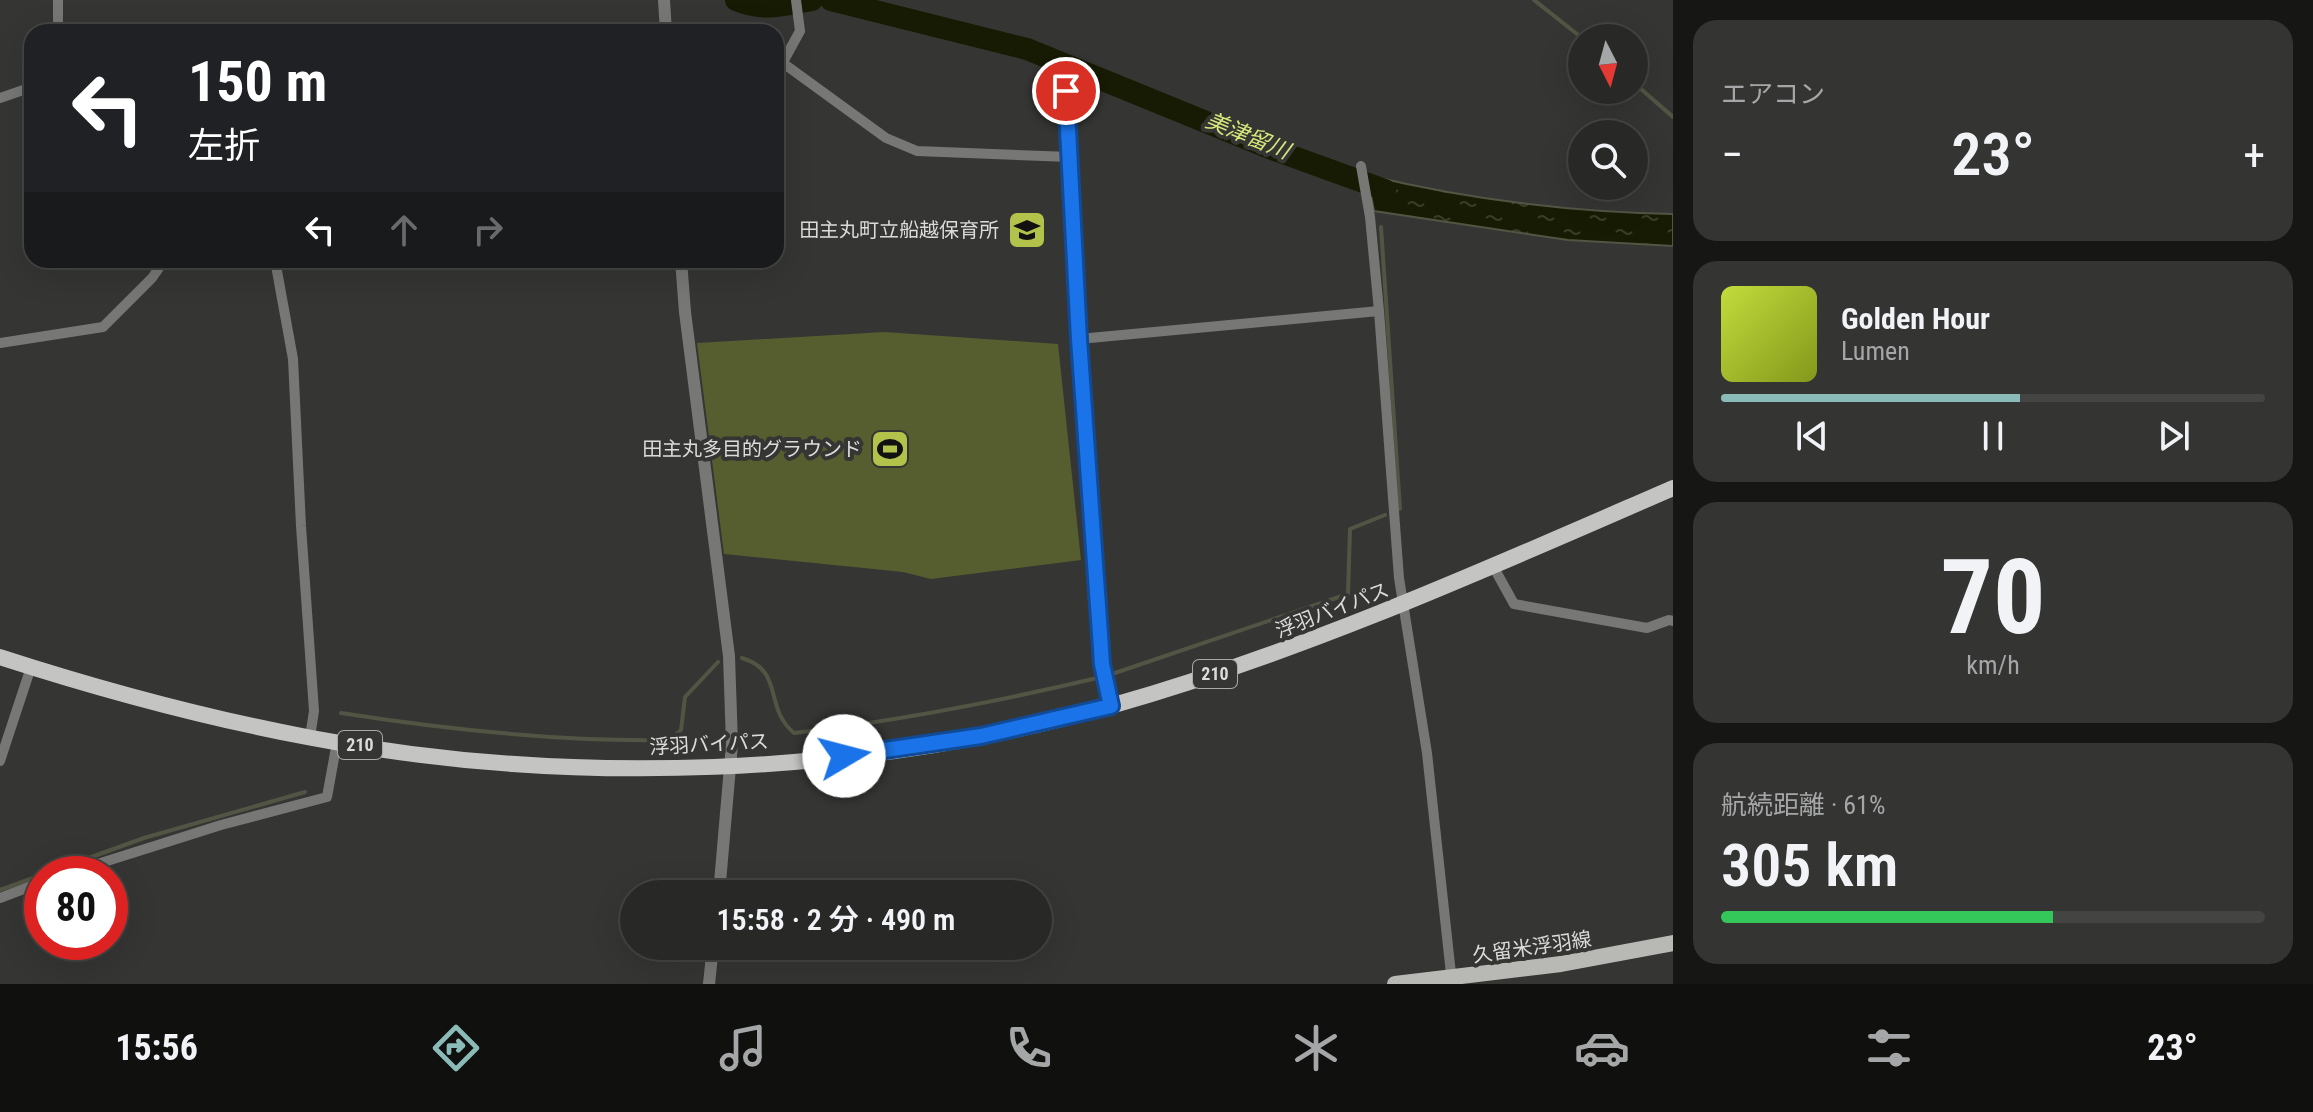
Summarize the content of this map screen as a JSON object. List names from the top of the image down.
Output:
{
  "streets": {
    "highway": ["浮羽バイパス", "210"],
    "main road": ["久留米浮羽線"]
  },
  "water": ["美津留川"],
  "places": {
    "school or university": ["田主丸町立船越保育所"],
    "sports": ["田主丸多目的グラウンド"]
  },
  "north": "bottom",
  "page": {
    "tile": [
      "エアコン",
      ["70", "km/h"],
      ["航続距離 · 61%", "305 km"]
    ],
    "turn": ["150 m", "左折"],
    "heat": ["−", "23°", "+"],
    "song": ["Golden Hour", "Lumen"],
    "limit": "80",
    "trip": "15:58 · 2 分 · 490 m",
    "tabs": ["15:56", "23°"]
  }
}
